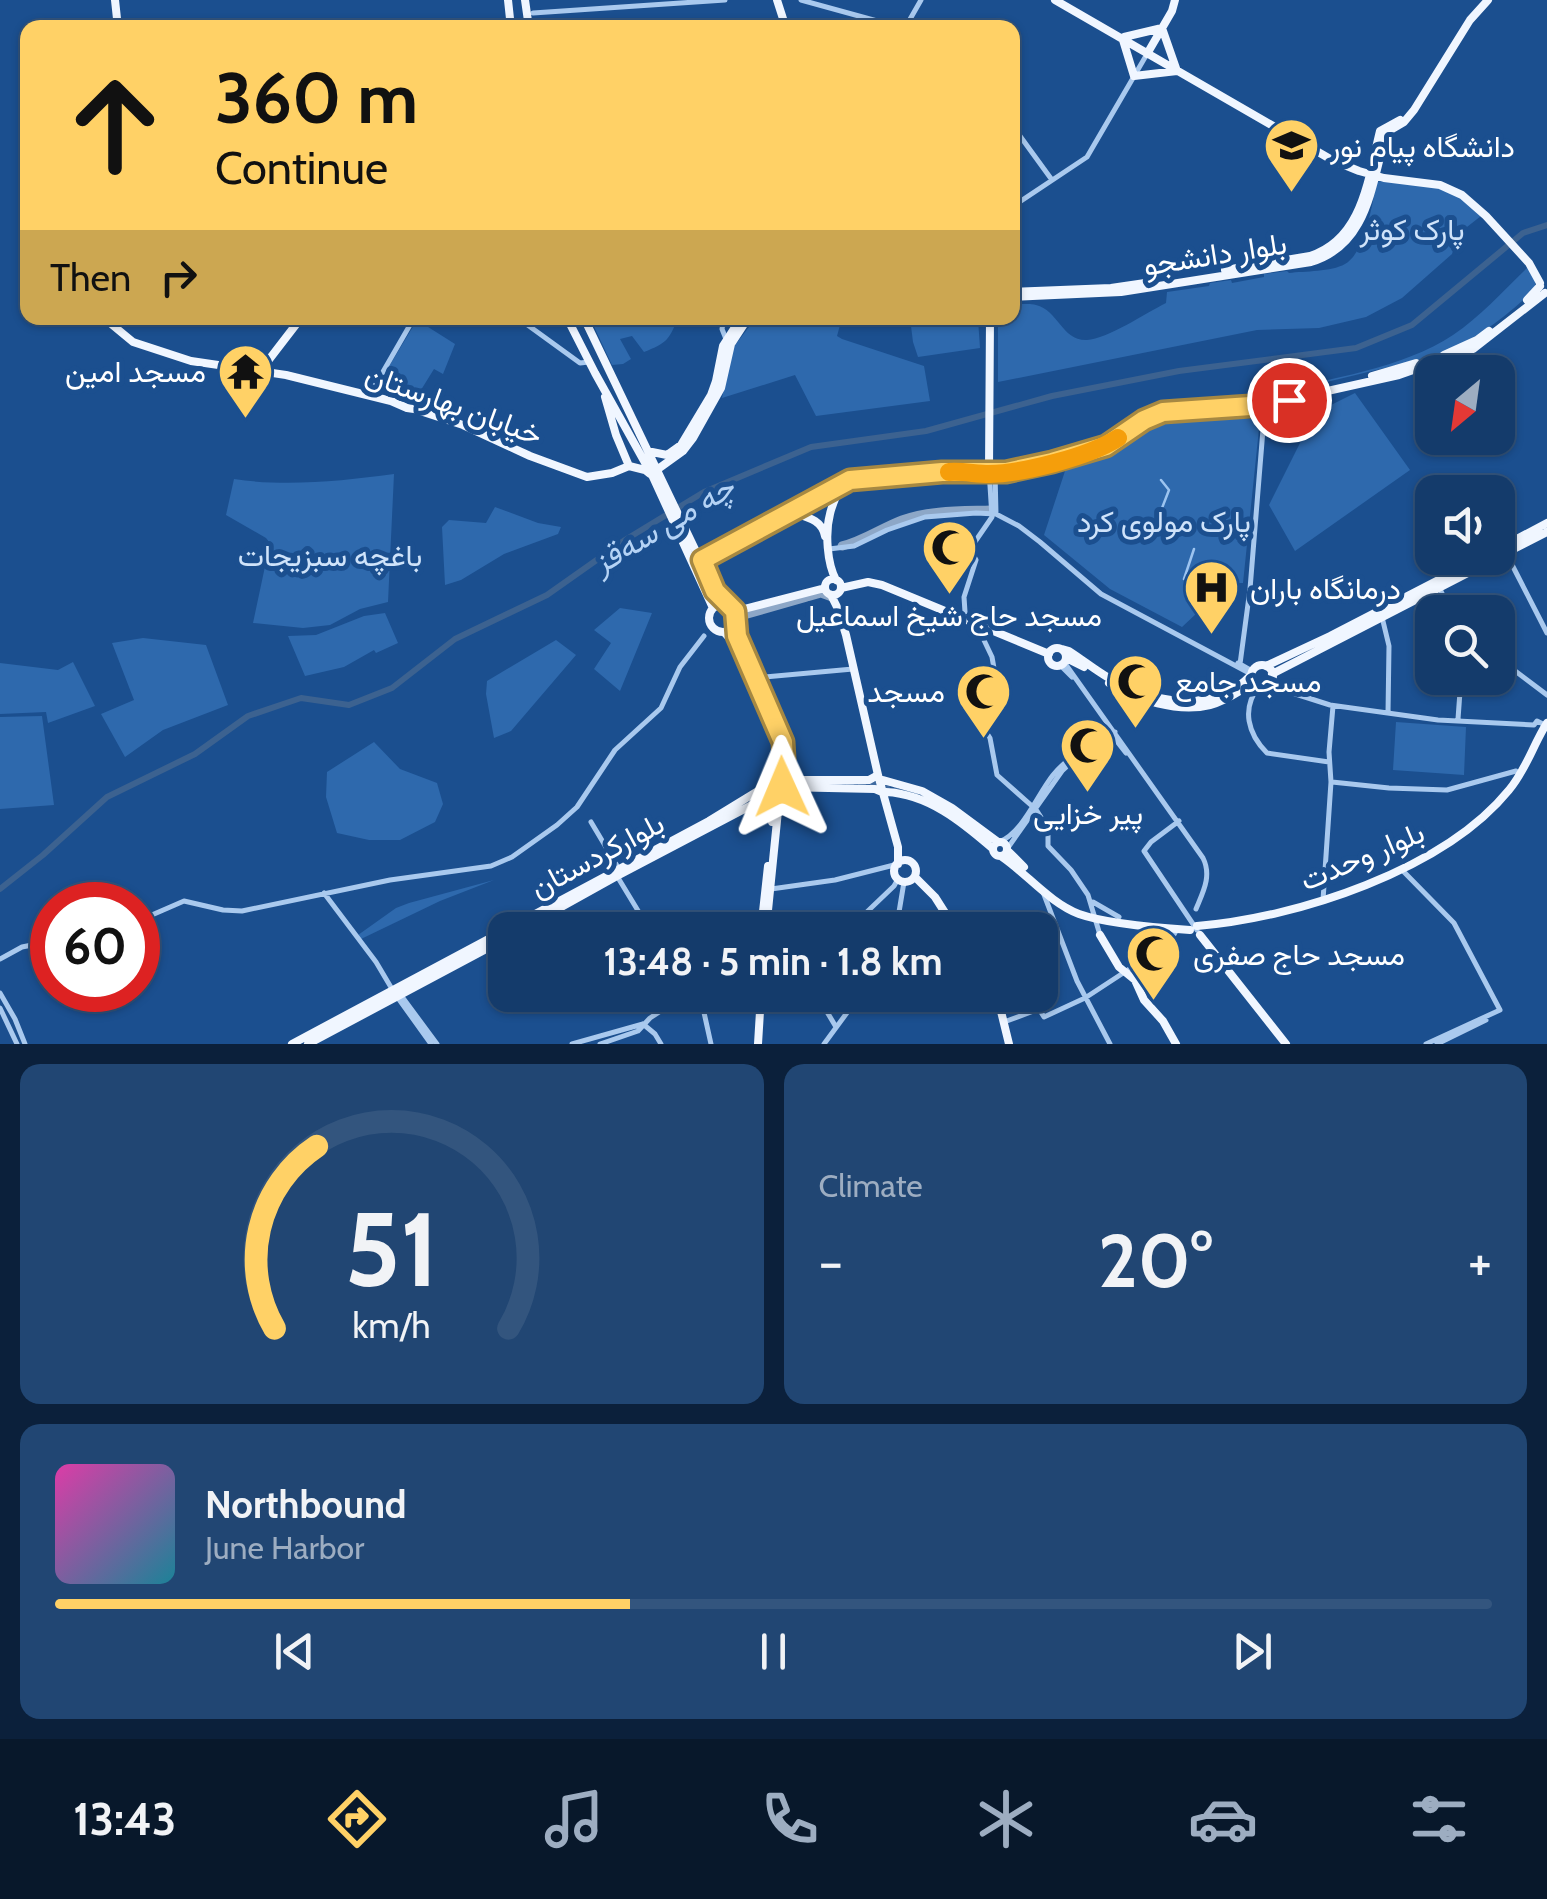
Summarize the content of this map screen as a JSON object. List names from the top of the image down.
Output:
{
  "streets": {
    "main road": [
      "بلوار دانشجو",
      "خیابان بهارستان",
      "بلوارکردستان",
      "بلوار وحدت"
    ]
  },
  "water": ["چە می سەقز"],
  "parks": ["پارک کوثر", "پارک مولوی کرد", "باغچه سبزیجات"],
  "places": {
    "school or university": ["دانشگاه پیام نور"],
    "temple": ["مسجد امین"],
    "mosque": [
      "مسجد حاج شیخ اسماعیل",
      "مسجد جامع",
      "مسجد",
      "پیر خزایی",
      "مسجد حاج صفری"
    ],
    "hospital": ["درمانگاه باران"]
  },
  "north": "bottom left",
  "page": {
    "turn": ["360 m", "Continue"],
    "then": "Then",
    "limit": "60",
    "trip": "13:48 · 5 min · 1.8 km",
    "tile": "Climate",
    "heat": ["−", "20°", "+"],
    "song": ["Northbound", "June Harbor"],
    "tabs": "13:43",
    "gauge": ["51", "km/h"]
  }
}
